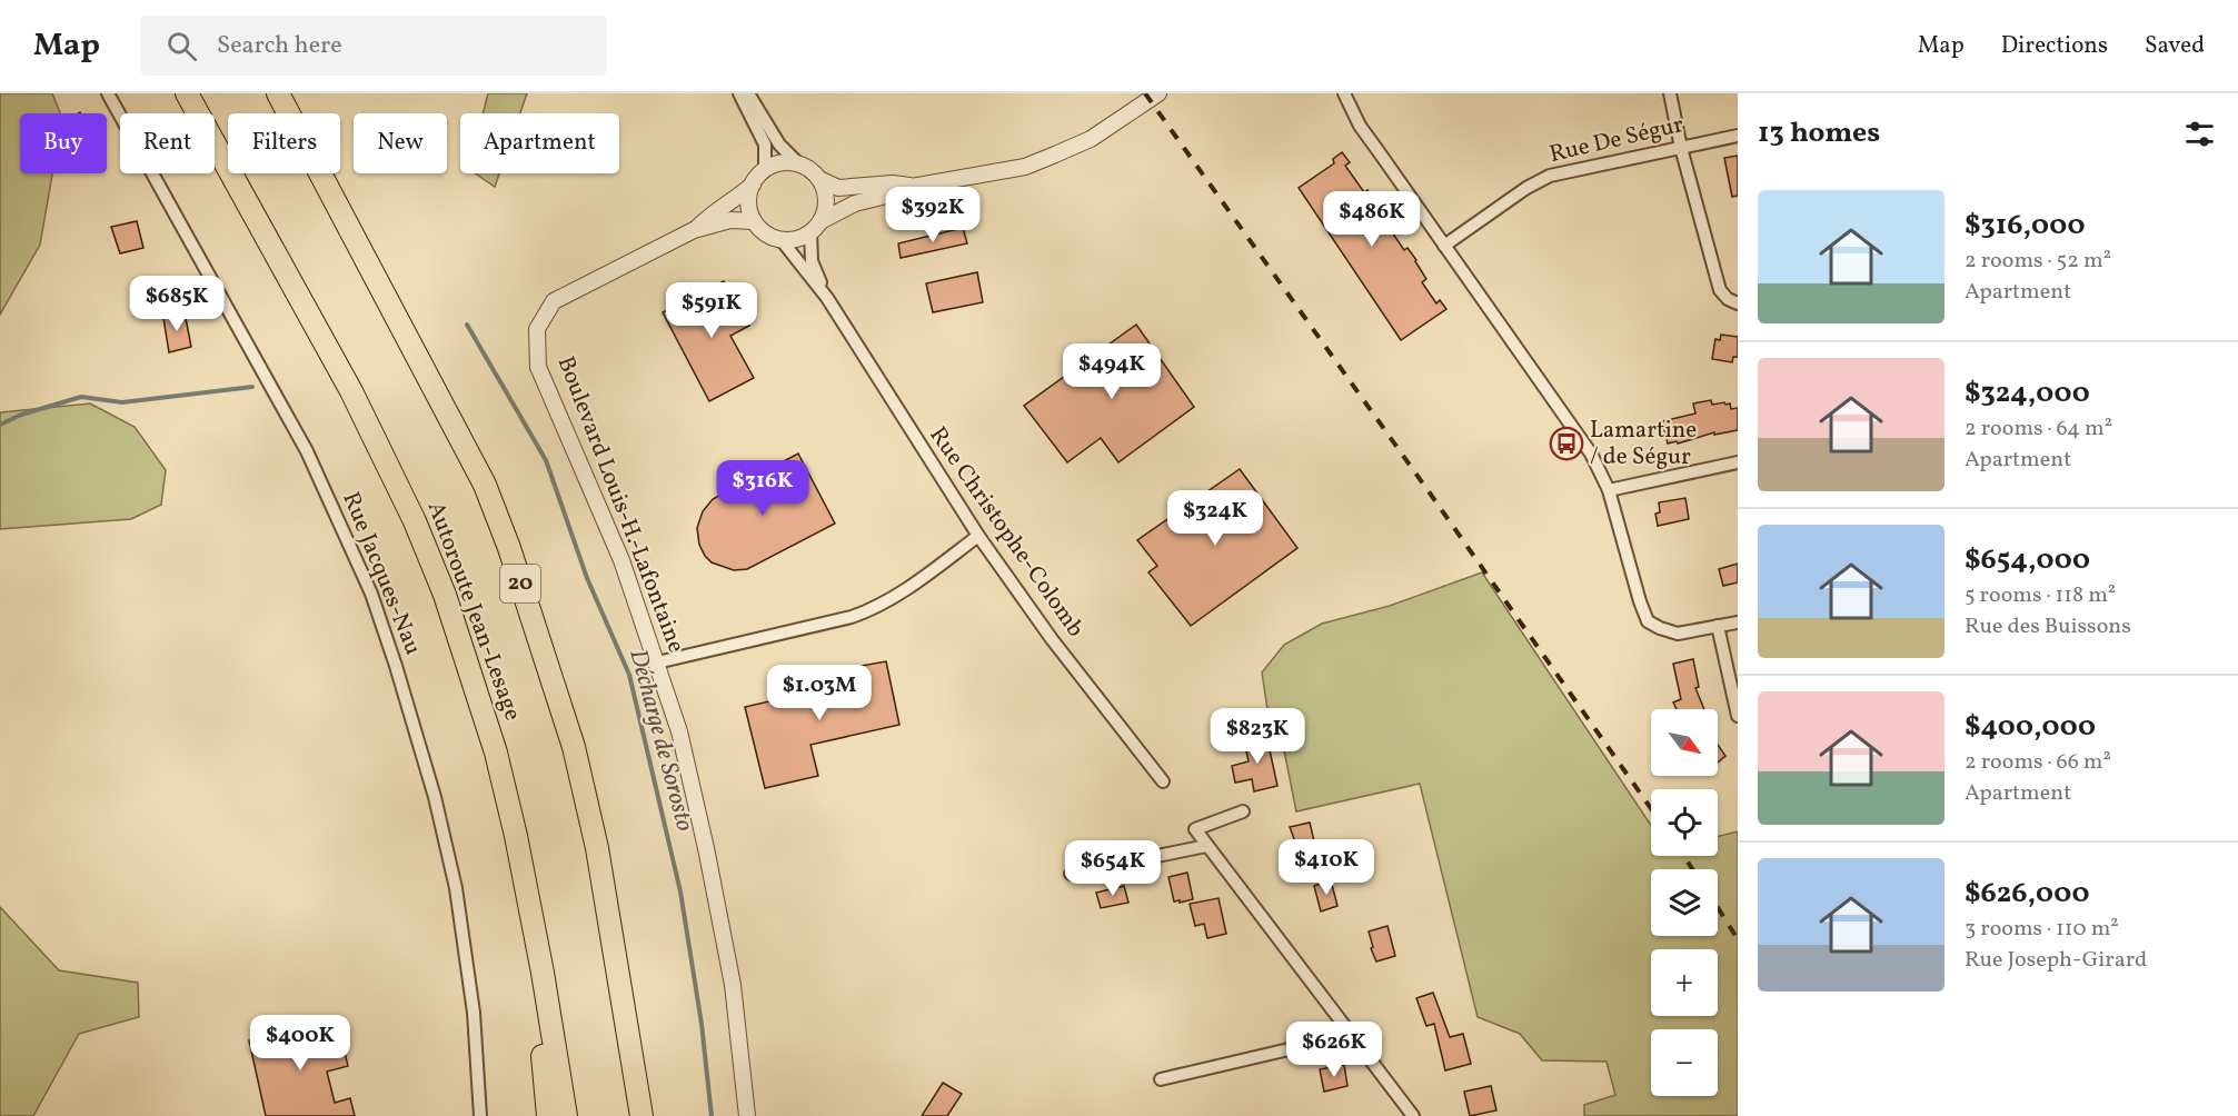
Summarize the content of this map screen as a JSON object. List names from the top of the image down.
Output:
{
  "streets": {
    "highway": ["20", "Autoroute Jean-Lesage"],
    "street": [
      "Rue De Ségur",
      "Boulevard Louis-H.-Lafontaine",
      "Rue Christophe-Colomb",
      "Rue Jacques-Nau"
    ]
  },
  "crossings": [
    ["Boulevard Louis-H.-Lafontaine", "Rue Christophe-Colomb"]
  ],
  "water": ["Décharge de Sorosto"],
  "places": {
    "bus stop": ["Lamartine / de Ségur"]
  },
  "north": "bottom right",
  "page": {
    "header": "Map",
    "search": "Search here",
    "nav": ["Map", "Directions", "Saved"],
    "heading": "13 homes",
    "chip": [
      "Buy",
      "Rent",
      "Filters",
      "New",
      "Apartment"
    ],
    "list": [
      {
        "name": "$316,000",
        "note": "2 rooms · 52 m² · Apartment"
      },
      {
        "name": "$324,000",
        "note": "2 rooms · 64 m² · Apartment"
      },
      {
        "name": "$654,000",
        "note": "5 rooms · 118 m² · Rue des Buissons"
      },
      {
        "name": "$400,000",
        "note": "2 rooms · 66 m² · Apartment"
      },
      {
        "name": "$626,000",
        "note": "3 rooms · 110 m² · Rue Joseph-Girard"
      }
    ],
    "price": [
      "$392K",
      "$486K",
      "$685K",
      "$591K",
      "$494K",
      "$316K",
      "$324K",
      "$1.03M",
      "$823K",
      "$410K",
      "$654K",
      "$400K",
      "$626K"
    ],
    "map_buttons": ["+", "−"]
  }
}
